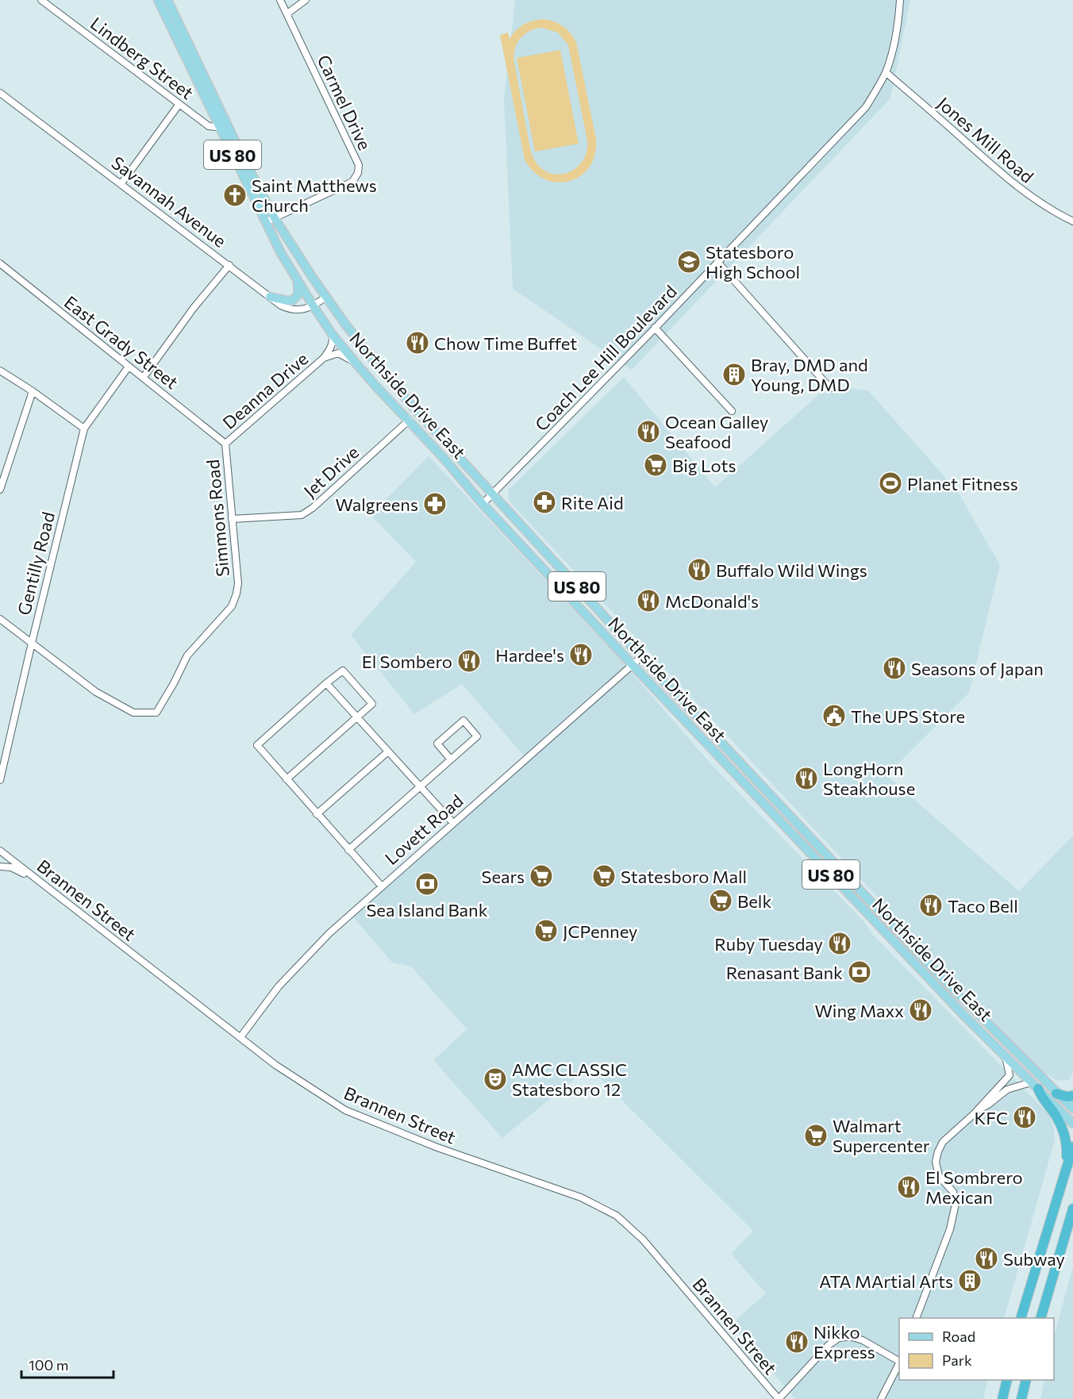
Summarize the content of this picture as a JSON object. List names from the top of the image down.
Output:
{
  "streets": {
    "main road": ["US 80", "Northside Drive East"],
    "street": [
      "Lindberg Street",
      "Carmel Drive",
      "Jones Mill Road",
      "Savannah Avenue",
      "East Grady Street",
      "Coach Lee Hill Boulevard",
      "Deanna Drive",
      "Jet Drive",
      "Simmons Road",
      "Gentilly Road",
      "Lovett Road",
      "Brannen Street"
    ]
  },
  "crossings": [
    ["Lindberg Street", "Northside Drive East"],
    ["Carmel Drive", "Northside Drive East"],
    ["Jones Mill Road", "Coach Lee Hill Boulevard"],
    ["Savannah Avenue", "Northside Drive East"],
    ["East Grady Street", "Deanna Drive"],
    ["East Grady Street", "Simmons Road"],
    ["East Grady Street", "Gentilly Road"],
    ["Coach Lee Hill Boulevard", "Northside Drive East"],
    ["Deanna Drive", "Northside Drive East"],
    ["Deanna Drive", "Simmons Road"],
    ["Northside Drive East", "Jet Drive"],
    ["Northside Drive East", "Lovett Road"],
    ["Jet Drive", "Simmons Road"],
    ["Simmons Road", "Gentilly Road"],
    ["Lovett Road", "Brannen Street"]
  ],
  "places": {
    "church": ["Saint Matthews Church"],
    "school or university": ["Statesboro High School"],
    "restaurant": [
      "Chow Time Buffet",
      "Ocean Galley Seafood",
      "Buffalo Wild Wings",
      "McDonald's",
      "Hardee's",
      "El Sombero",
      "Seasons of Japan",
      "LongHorn Steakhouse",
      "Taco Bell",
      "Ruby Tuesday",
      "Wing Maxx",
      "KFC",
      "El Sombrero Mexican",
      "Subway",
      "Nikko Express"
    ],
    "building": ["Bray, DMD and Young, DMD", "ATA MArtial Arts"],
    "supermarket": [
      "Big Lots",
      "Sears",
      "Statesboro Mall",
      "Belk",
      "JCPenney",
      "Walmart Supercenter"
    ],
    "sports": ["Planet Fitness"],
    "pharmacy": ["Rite Aid", "Walgreens"],
    "public building": ["The UPS Store"],
    "bank": ["Sea Island Bank", "Renasant Bank"],
    "theatre": ["AMC CLASSIC Statesboro 12"]
  },
  "legend": ["Road", "Park"],
  "scale_bar": "100 m"
}
